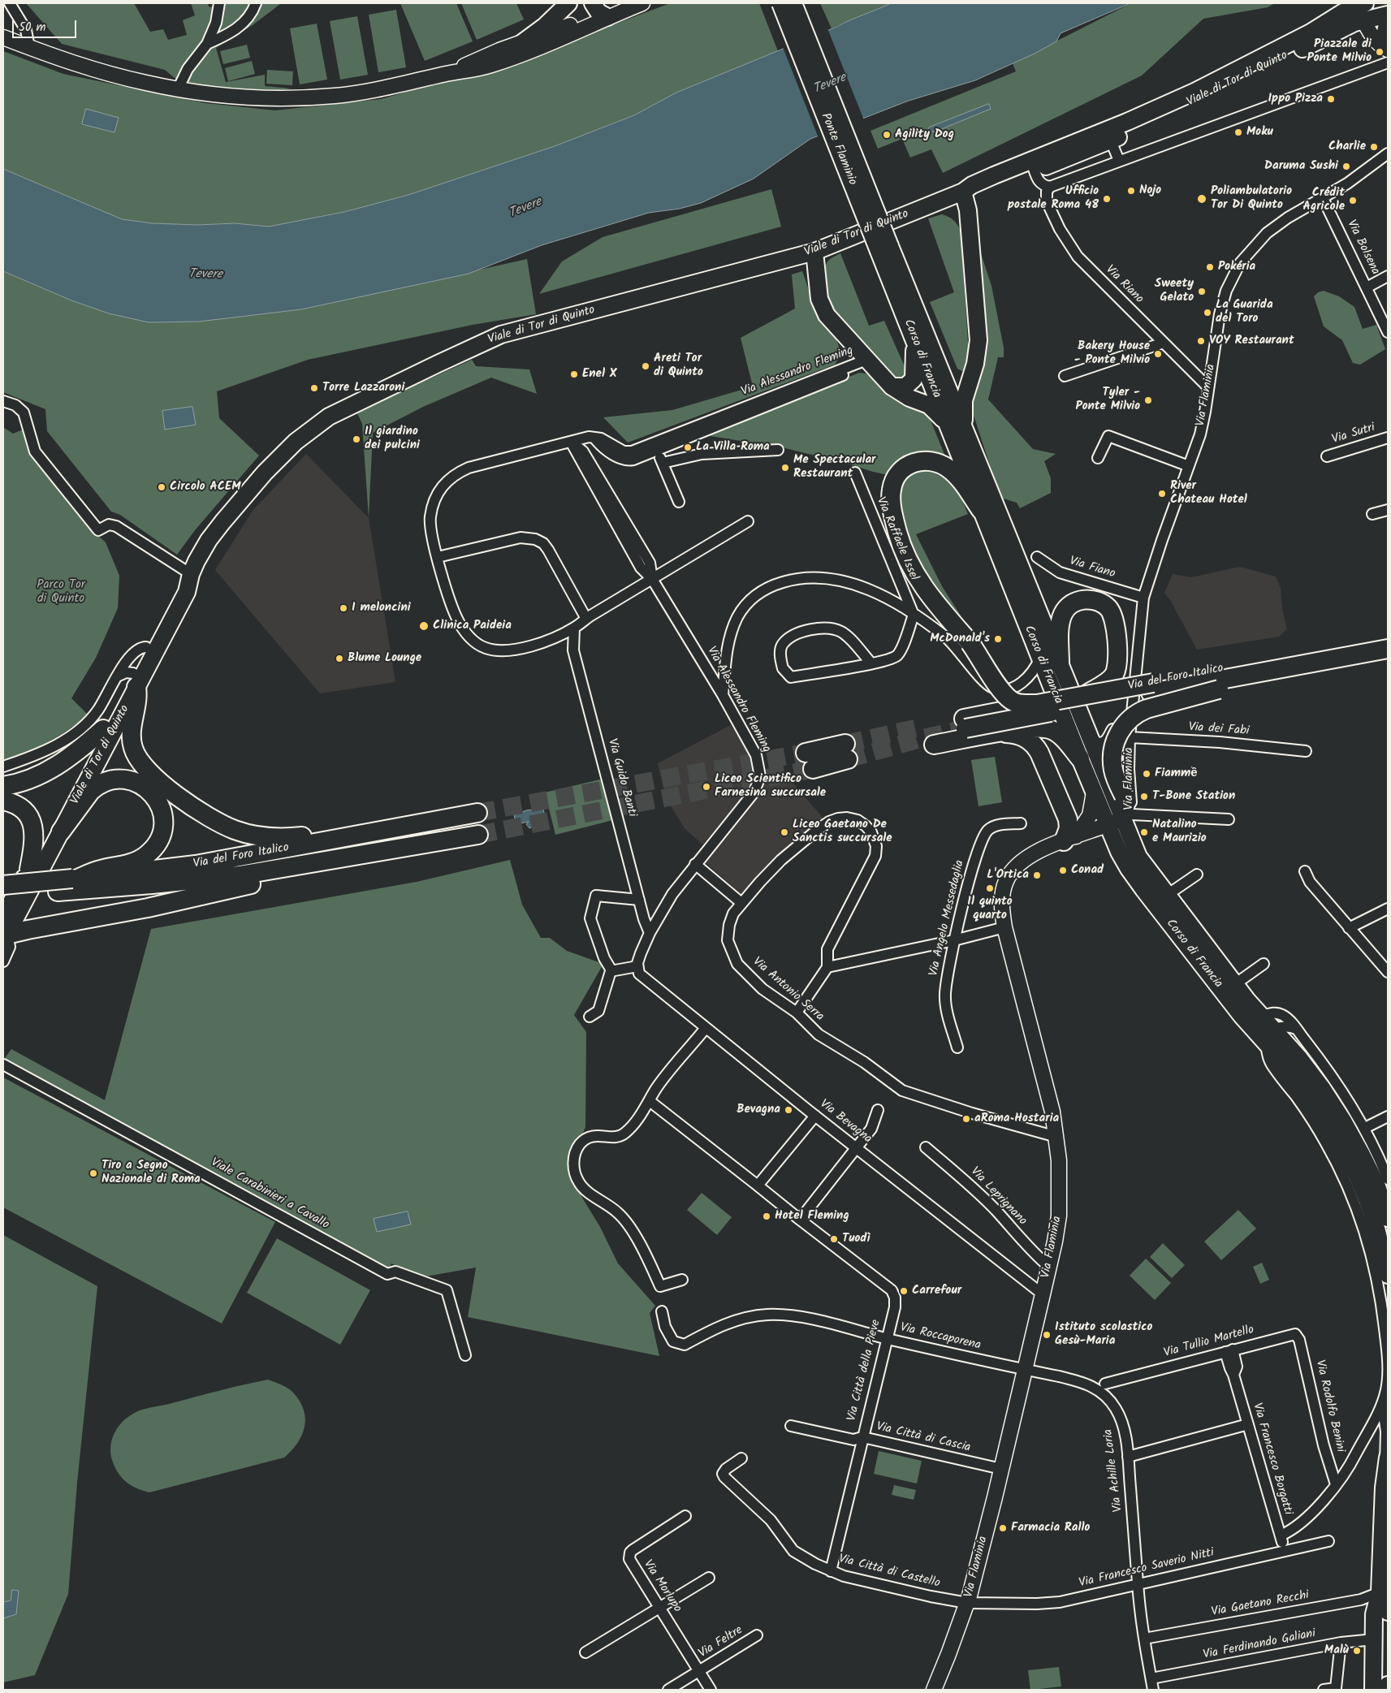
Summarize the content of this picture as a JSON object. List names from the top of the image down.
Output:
{
  "streets": {
    "highway": ["Via del Foro Italico"],
    "main road": ["Viale di Tor di Quinto", "Ponte Flaminio", "Corso di Francia"],
    "street": [
      "Via Bolsena",
      "Via Riano",
      "Via Alessandro Fleming",
      "Via Flaminia",
      "Via Sutri",
      "Via Raffaele Issel",
      "Via Fiano",
      "Via dei Fabi",
      "Via Guido Banti",
      "Via Angelo Messedaglia",
      "Via Antonio Serra",
      "Via Bevagna",
      "Viale Carabinieri a Cavallo",
      "Via Leprignano",
      "Via Roccaporena",
      "Via Tullio Martello",
      "Via Città della Pieve",
      "Via Rodolfo Benini",
      "Via Città di Cascia",
      "Via Francesco Borgatti",
      "Via Achille Loria",
      "Via Francesco Saverio Nitti",
      "Via Città di Castello",
      "Via Morlupo",
      "Via Gaetano Recchi",
      "Via Feltre",
      "Via Ferdinando Galiani"
    ]
  },
  "crossings": [
    ["Ponte Flaminio", "Corso di Francia"],
    ["Via Bolsena", "Via Flaminia"],
    ["Via Riano", "Via Flaminia"],
    ["Corso di Francia", "Via Flaminia"],
    ["Via Flaminia", "Via Fiano"],
    ["Via Flaminia", "Via dei Fabi"],
    ["Via Flaminia", "Via Antonio Serra"],
    ["Via Flaminia", "Via Bevagna"],
    ["Via Flaminia", "Via Leprignano"],
    ["Via Flaminia", "Via Roccaporena"],
    ["Via Flaminia", "Via Città di Cascia"],
    ["Via Flaminia", "Via Achille Loria"],
    ["Via Flaminia", "Via Francesco Saverio Nitti"],
    ["Via Flaminia", "Via Città di Castello"],
    ["Via Roccaporena", "Via Città della Pieve"],
    ["Via Roccaporena", "Via Achille Loria"],
    ["Via Tullio Martello", "Via Rodolfo Benini"],
    ["Via Tullio Martello", "Via Francesco Borgatti"],
    ["Via Città della Pieve", "Via Città di Cascia"],
    ["Via Città della Pieve", "Via Città di Castello"],
    ["Via Francesco Borgatti", "Via Francesco Saverio Nitti"],
    ["Via Achille Loria", "Via Francesco Saverio Nitti"],
    ["Via Achille Loria", "Via Gaetano Recchi"],
    ["Via Achille Loria", "Via Ferdinando Galiani"],
    ["Via Francesco Saverio Nitti", "Via Città di Castello"],
    ["Via Morlupo", "Via Feltre"]
  ],
  "water": ["Tevere"],
  "parks": ["Parco Tor di Quinto"],
  "places": [
    "Piazzale di Ponte Milvio",
    "Ippo Pizza",
    "Moku",
    "Agility Dog",
    "Charlie",
    "Daruma Sushi",
    "Nojo",
    "Ufficio postale Roma 48",
    "Poliambulatorio Tor Di Quinto",
    "Crédit Agricole",
    "Pokéria",
    "Sweety Gelato",
    "La Guarida del Toro",
    "VOY Restaurant",
    "Bakery House - Ponte Milvio",
    "Areti Tor di Quinto",
    "Enel X",
    "Torre Lazzaroni",
    "Tyler - Ponte Milvio",
    "Il giardino dei pulcini",
    "La Villa Roma",
    "Me Spectacular Restaurant",
    "Circolo ACEM",
    "River Chateau Hotel",
    "I meloncini",
    "Clinica Paideia",
    "McDonald's",
    "Blume Lounge",
    "Fiammề",
    "Liceo Scientifico Farnesina succursale",
    "T-Bone Station",
    "Liceo Gaetano De Sanctis succursale",
    "Natalino e Maurizio",
    "Conad",
    "L'Ortica",
    "Il quinto quarto",
    "Bevagna",
    "aRoma Hostaria",
    "Tiro a Segno Nazionale di Roma",
    "Hotel Fleming",
    "Tuodì",
    "Carrefour",
    "Istituto scolastico Gesù-Maria",
    "Farmacia Rallo",
    "Malù"
  ],
  "scale_bar": "50 m"
}
